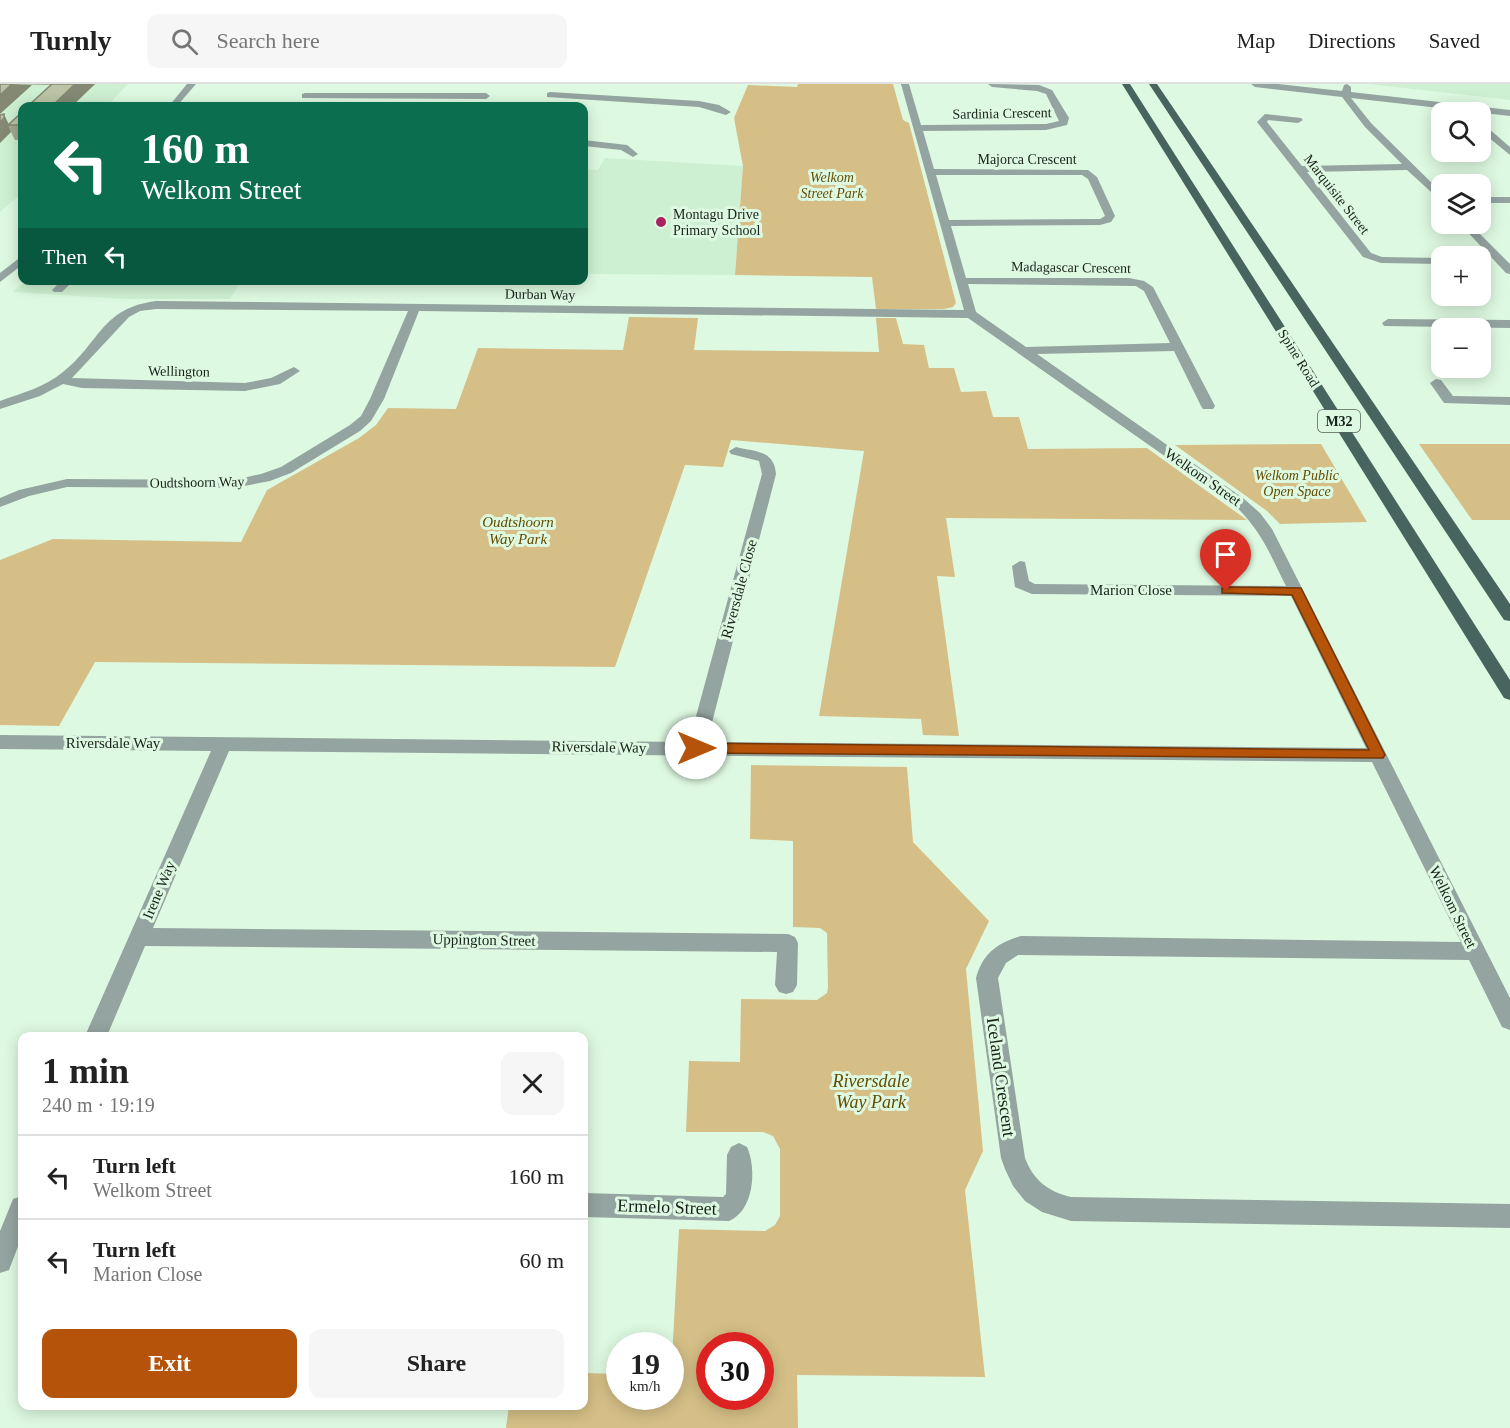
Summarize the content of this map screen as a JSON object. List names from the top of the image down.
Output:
{
  "streets": {
    "main road": ["Spine Road", "M32"],
    "street": [
      "Sardinia Crescent",
      "Majorca Crescent",
      "Marquisite Street",
      "Madagascar Crescent",
      "Durban Way",
      "Wellington",
      "Welkom Street",
      "Oudtshoorn Way",
      "Riversdale Close",
      "Marion Close",
      "Riversdale Way",
      "Irene Way",
      "Uppington Street",
      "Iceland Crescent",
      "Ermelo Street"
    ]
  },
  "crossings": [
    ["Durban Way", "Wellington"],
    ["Durban Way", "Welkom Street"],
    ["Durban Way", "Oudtshoorn Way"],
    ["Welkom Street", "Marion Close"],
    ["Welkom Street", "Riversdale Way"],
    ["Welkom Street", "Iceland Crescent"],
    ["Riversdale Close", "Riversdale Way"],
    ["Riversdale Way", "Irene Way"],
    ["Irene Way", "Uppington Street"]
  ],
  "parks": [
    "Welkom Street Park",
    "Welkom Public Open Space",
    "Oudtshoorn Way Park",
    "Riversdale Way Park"
  ],
  "places": ["Montagu Drive Primary School"],
  "page": {
    "header": "Turnly",
    "search": "Search here",
    "nav": ["Map", "Directions", "Saved"],
    "map_buttons": ["+", "−"],
    "turn": ["160 m", "Welkom Street"],
    "then": "Then",
    "heading": ["1 min", "240 m · 19:19"],
    "list": [
      {
        "name": "Turn left",
        "note": "Welkom Street",
        "value": "160 m"
      },
      {
        "name": "Turn left",
        "note": "Marion Close",
        "value": "60 m"
      }
    ],
    "buttons": ["Exit", "Share"],
    "speed": "19 km/h",
    "limit": "30"
  }
}
